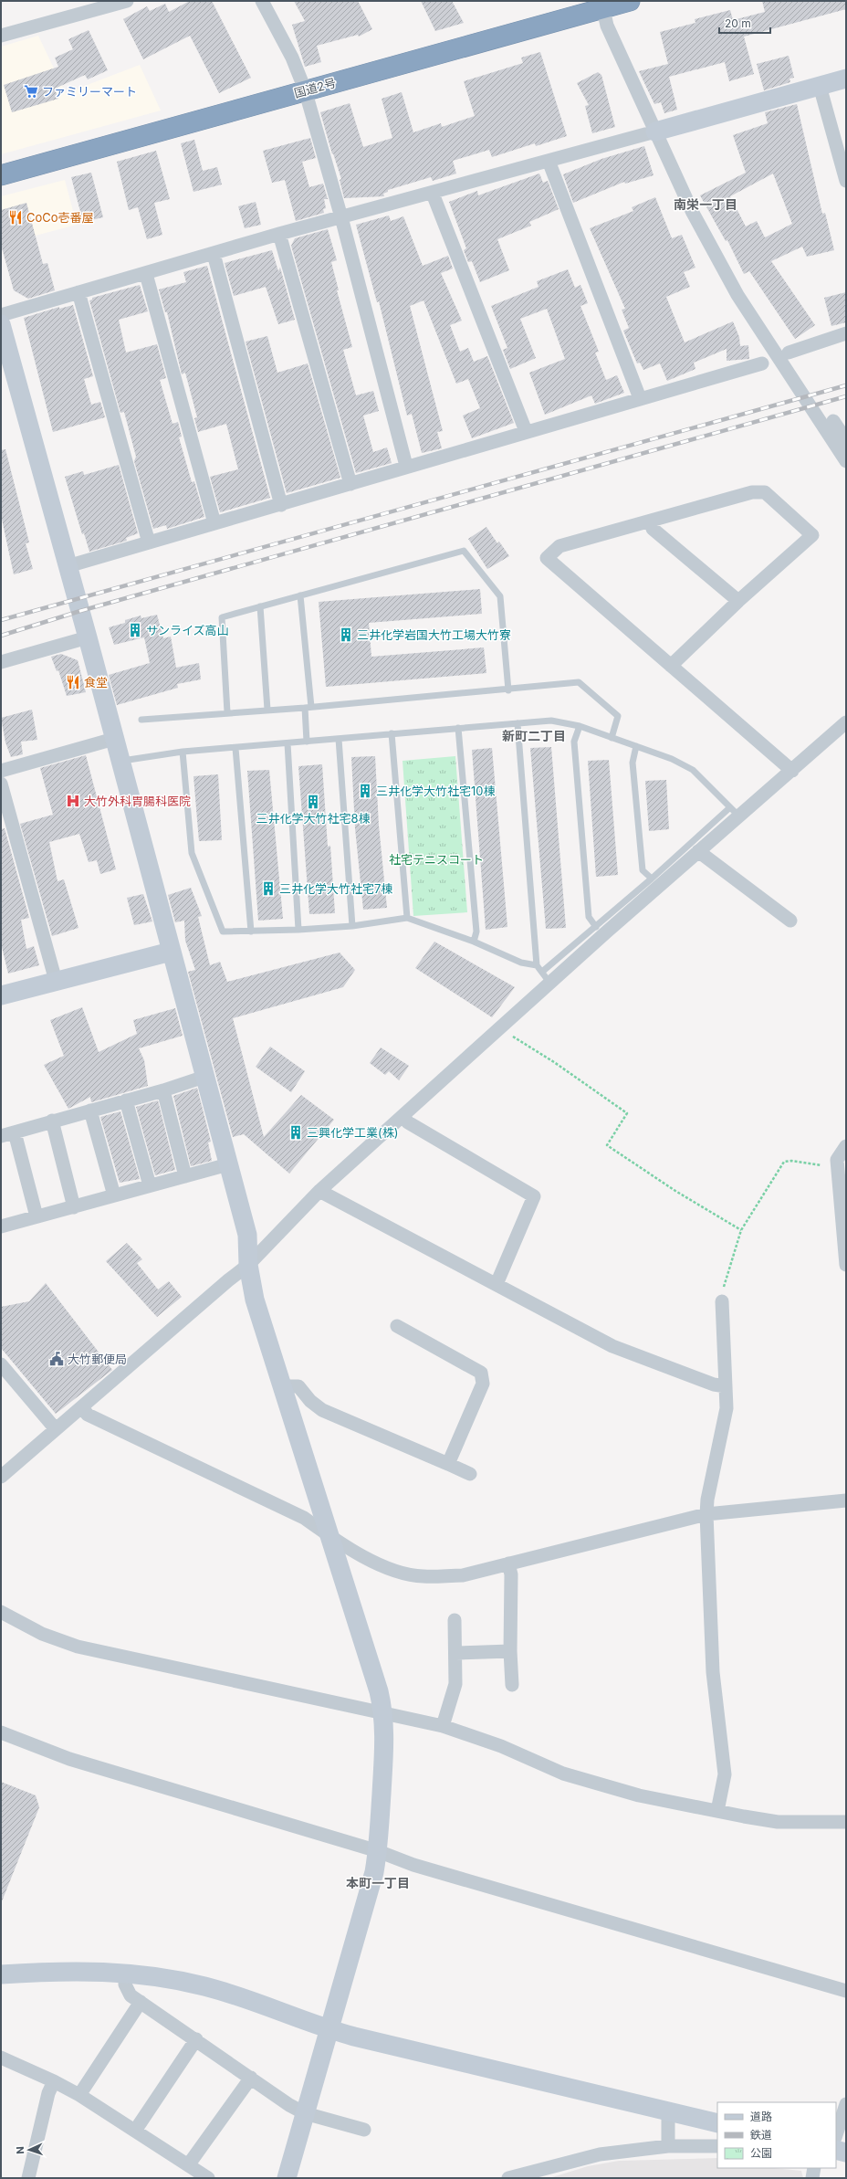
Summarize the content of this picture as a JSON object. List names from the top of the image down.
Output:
{
  "streets": {
    "highway": ["国道2号"]
  },
  "districts": ["南栄一丁目", "新町二丁目", "本町一丁目"],
  "parks": ["社宅テニスコート"],
  "places": {
    "supermarket": ["ファミリーマート"],
    "restaurant": ["CoCo壱番屋", "食堂"],
    "building": [
      "サンライズ高山",
      "三井化学岩国大竹工場大竹寮",
      "三井化学大竹社宅10棟",
      "三井化学大竹社宅8棟",
      "三井化学大竹社宅7棟",
      "三興化学工業(株)"
    ],
    "hospital": ["大竹外科胃腸科医院"],
    "public building": ["大竹郵便局"]
  },
  "legend": ["道路", "鉄道", "公園"],
  "scale_bar": "20 m",
  "north": "left"
}
